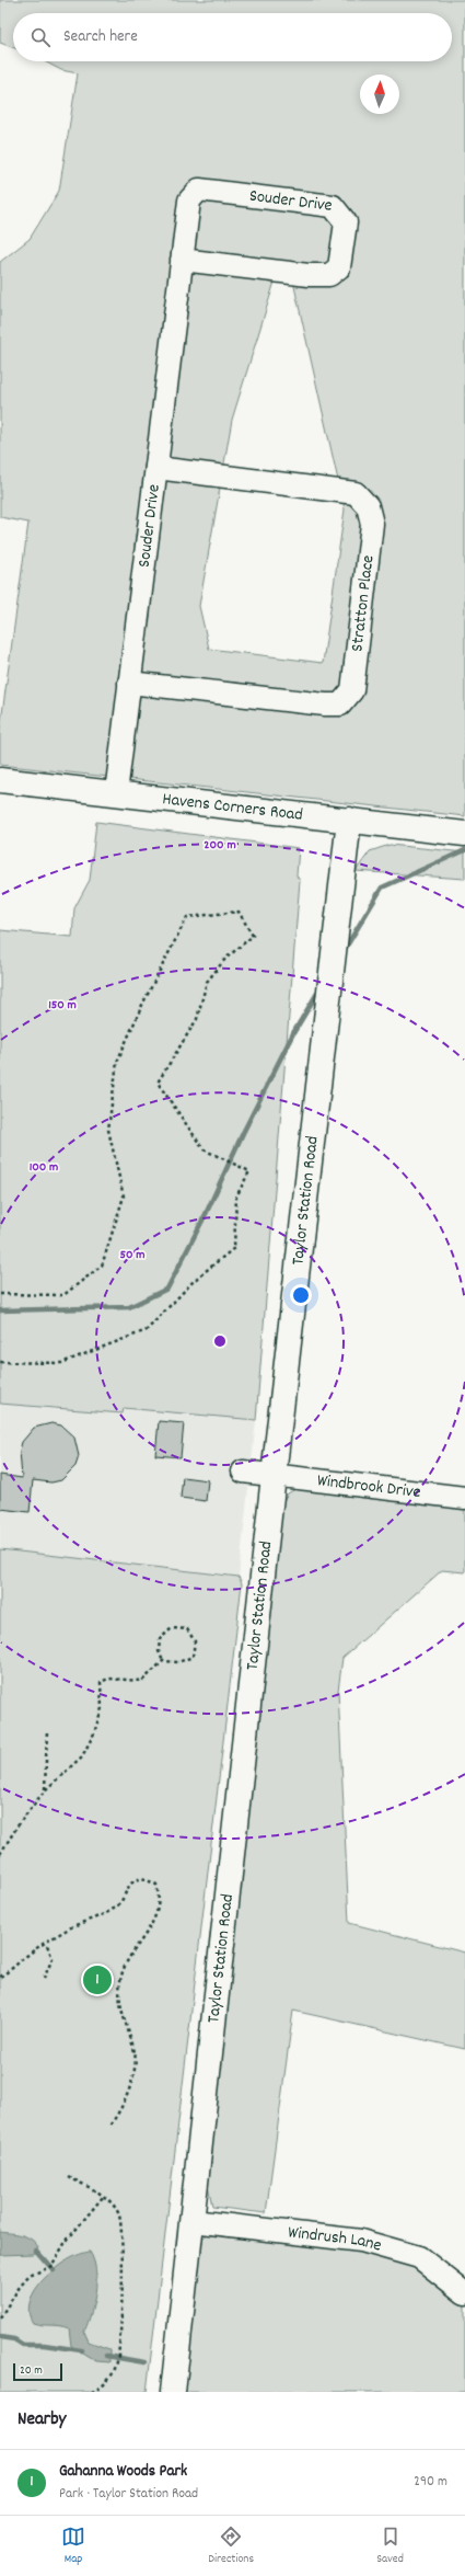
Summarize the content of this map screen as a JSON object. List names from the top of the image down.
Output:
{
  "streets": {
    "main road": ["Havens Corners Road", "Taylor Station Road"],
    "street": [
      "Souder Drive",
      "Stratton Place",
      "Windbrook Drive",
      "Windrush Lane"
    ]
  },
  "crossings": [
    ["Souder Drive", "Stratton Place"],
    ["Souder Drive", "Havens Corners Road"],
    ["Havens Corners Road", "Taylor Station Road"],
    ["Taylor Station Road", "Windbrook Drive"],
    ["Taylor Station Road", "Windrush Lane"]
  ],
  "scale_bar": "20 m",
  "north": "top",
  "page": {
    "search": "Search here",
    "pins": "1",
    "scale": "20 m",
    "heading": "Nearby",
    "list": [
      {
        "mark": "1",
        "name": "Gahanna Woods Park",
        "note": "Park · Taylor Station Road",
        "value": "290 m"
      }
    ],
    "nav": ["Map", "Directions", "Saved"]
  },
  "rings": [
    "200 m",
    "150 m",
    "100 m",
    "50 m"
  ]
}
